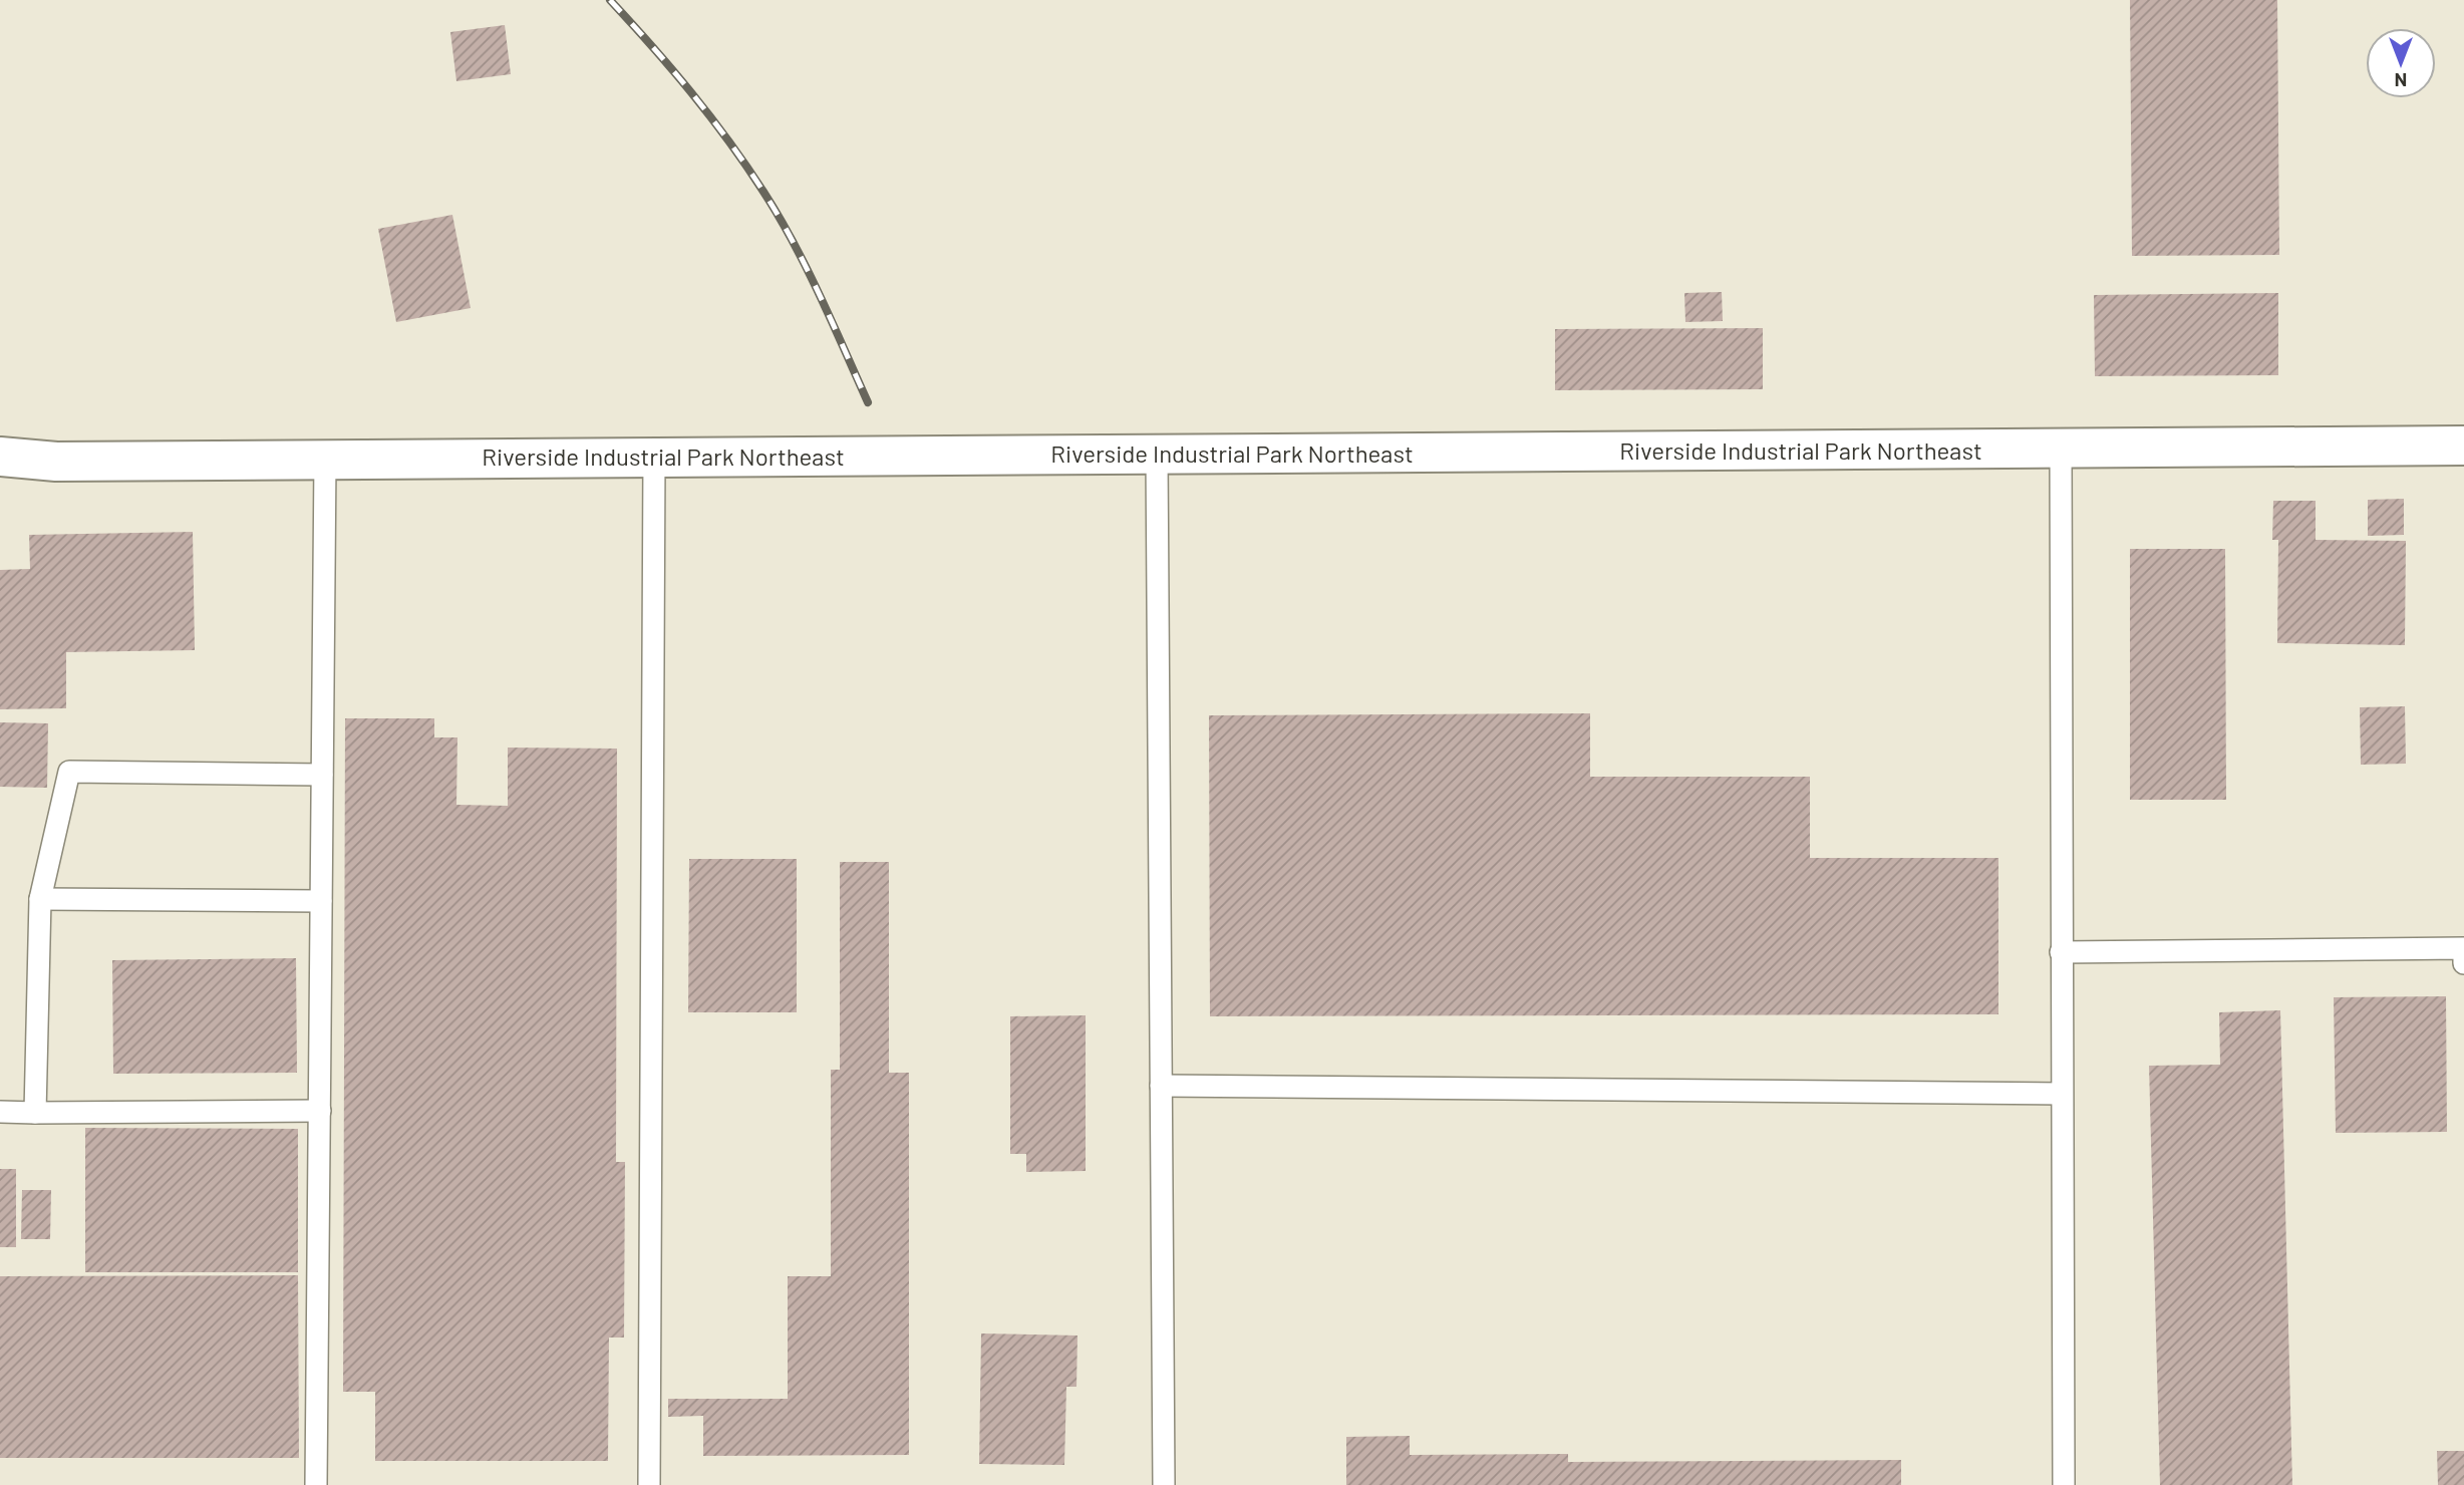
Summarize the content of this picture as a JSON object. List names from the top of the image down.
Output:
{
  "streets": {
    "street": ["Riverside Industrial Park Northeast"]
  },
  "north": "bottom"
}
